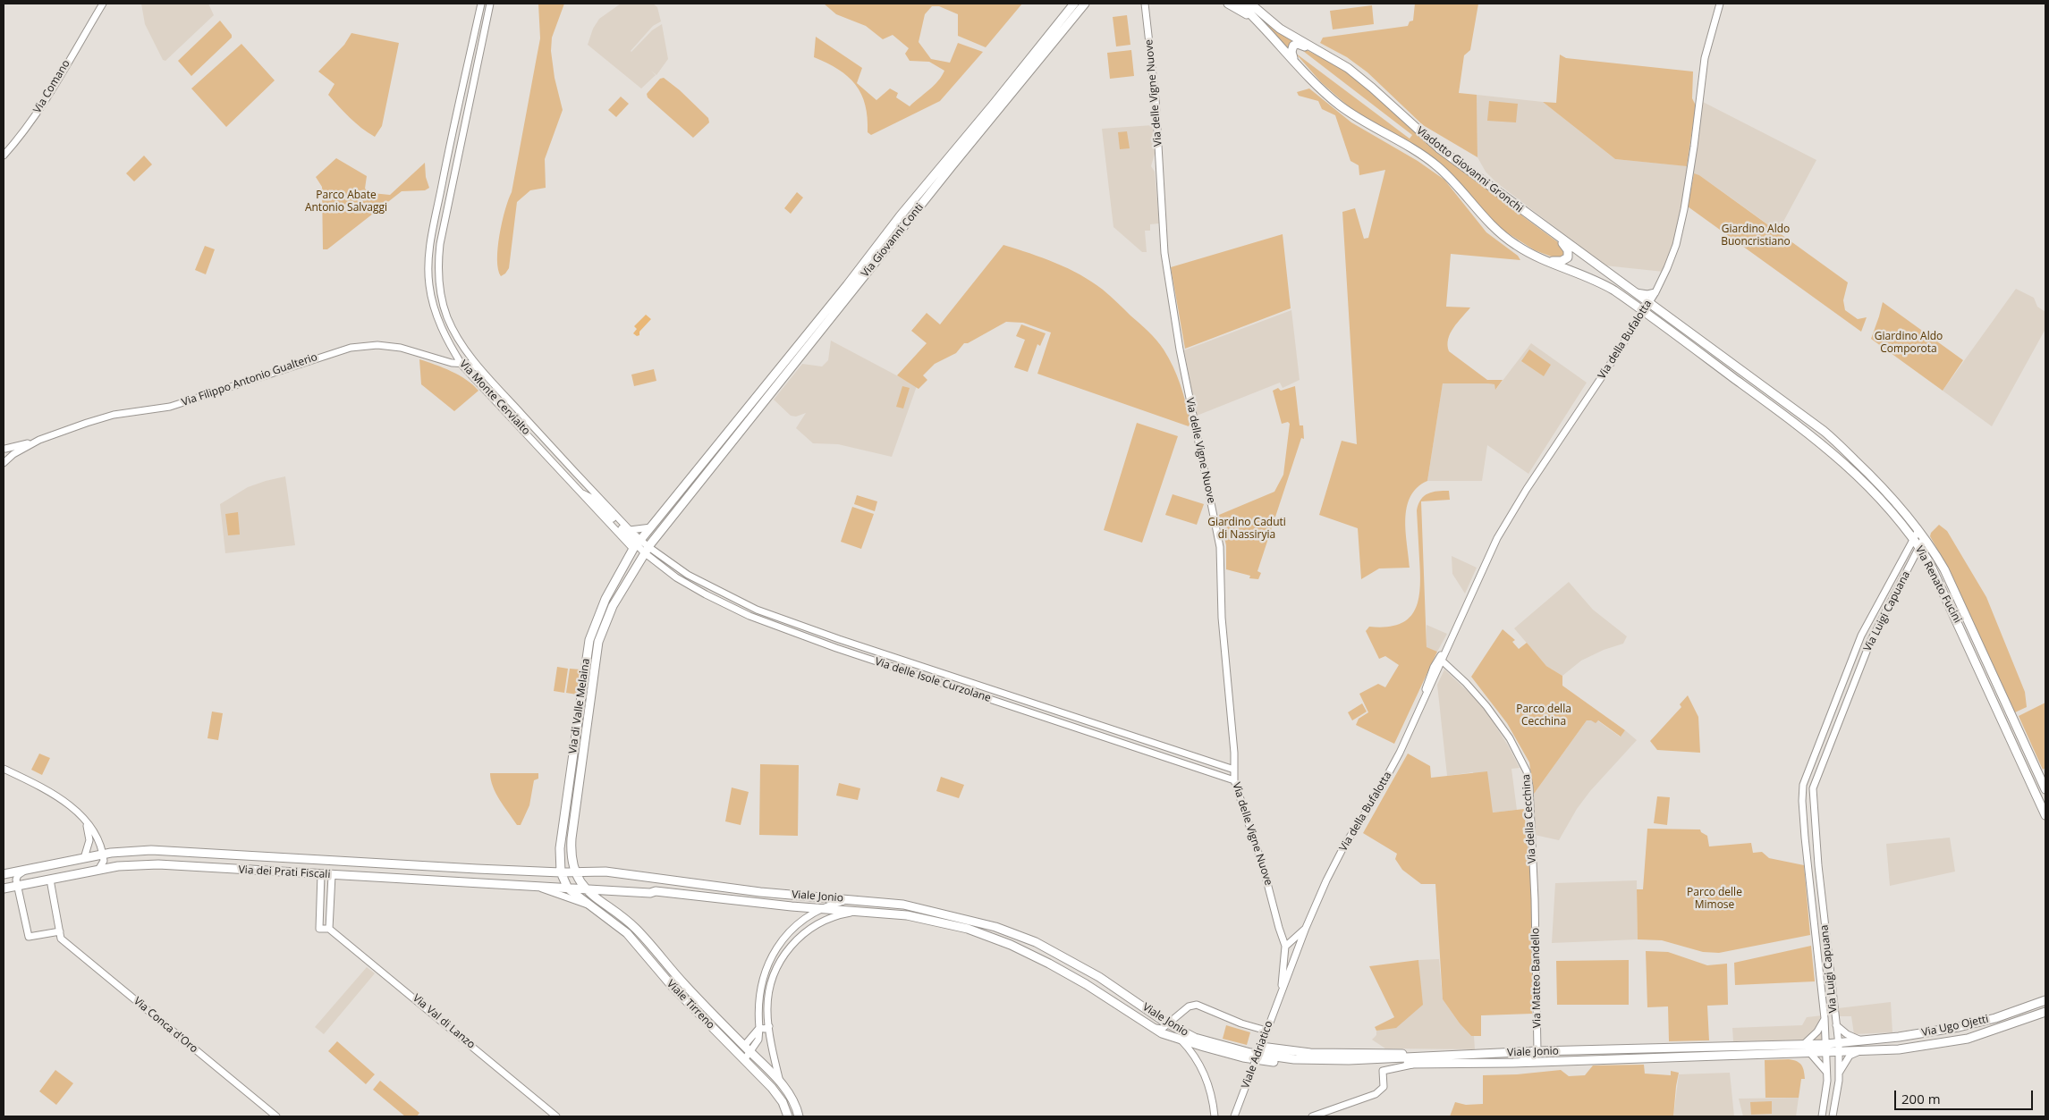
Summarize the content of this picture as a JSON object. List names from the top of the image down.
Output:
{
  "streets": {
    "main road": [
      "Viadotto Giovanni Gronchi",
      "Via Giovanni Conti",
      "Via Renato Fucini",
      "Via di Valle Melaina",
      "Via dei Prati Fiscali",
      "Viale Jonio",
      "Viale Tirreno",
      "Via Ugo Ojetti"
    ],
    "street": [
      "Via Comano",
      "Via delle Vigne Nuove",
      "Via della Bufalotta",
      "Via Filippo Antonio Gualterio",
      "Via Monte Cervialto",
      "Via Luigi Capuana",
      "Via delle Isole Curzolane",
      "Via della Cecchina",
      "Via Matteo Bandello",
      "Via Val di Lanzo",
      "Via Conca d'Oro",
      "Viale Adriatico"
    ]
  },
  "crossings": [
    ["Via delle Vigne Nuove", "Via della Bufalotta"],
    ["Via delle Vigne Nuove", "Via delle Isole Curzolane"],
    ["Via delle Vigne Nuove", "Viale Adriatico"],
    ["Viadotto Giovanni Gronchi", "Via della Bufalotta"],
    ["Viadotto Giovanni Gronchi", "Via Renato Fucini"],
    ["Via Giovanni Conti", "Via di Valle Melaina"],
    ["Via della Bufalotta", "Via Renato Fucini"],
    ["Via della Bufalotta", "Via della Cecchina"],
    ["Via della Bufalotta", "Viale Adriatico"],
    ["Via Filippo Antonio Gualterio", "Via Monte Cervialto"],
    ["Via Monte Cervialto", "Via di Valle Melaina"],
    ["Via Renato Fucini", "Via Luigi Capuana"],
    ["Via delle Isole Curzolane", "Via di Valle Melaina"],
    ["Via di Valle Melaina", "Via dei Prati Fiscali"],
    ["Via di Valle Melaina", "Viale Jonio"],
    ["Via di Valle Melaina", "Viale Tirreno"],
    ["Via della Cecchina", "Via Matteo Bandello"],
    ["Via dei Prati Fiscali", "Viale Jonio"],
    ["Via dei Prati Fiscali", "Viale Tirreno"],
    ["Via dei Prati Fiscali", "Via Val di Lanzo"],
    ["Viale Jonio", "Via Matteo Bandello"],
    ["Viale Jonio", "Viale Tirreno"],
    ["Viale Jonio", "Via Ugo Ojetti"]
  ],
  "parks": [
    "Parco Abate Antonio Salvaggi",
    "Giardino Aldo Buoncristiano",
    "Giardino Aldo Comporota",
    "Giardino Caduti di Nassiryia",
    "Parco della Cecchina",
    "Parco delle Mimose"
  ],
  "scale_bar": "200 m"
}
